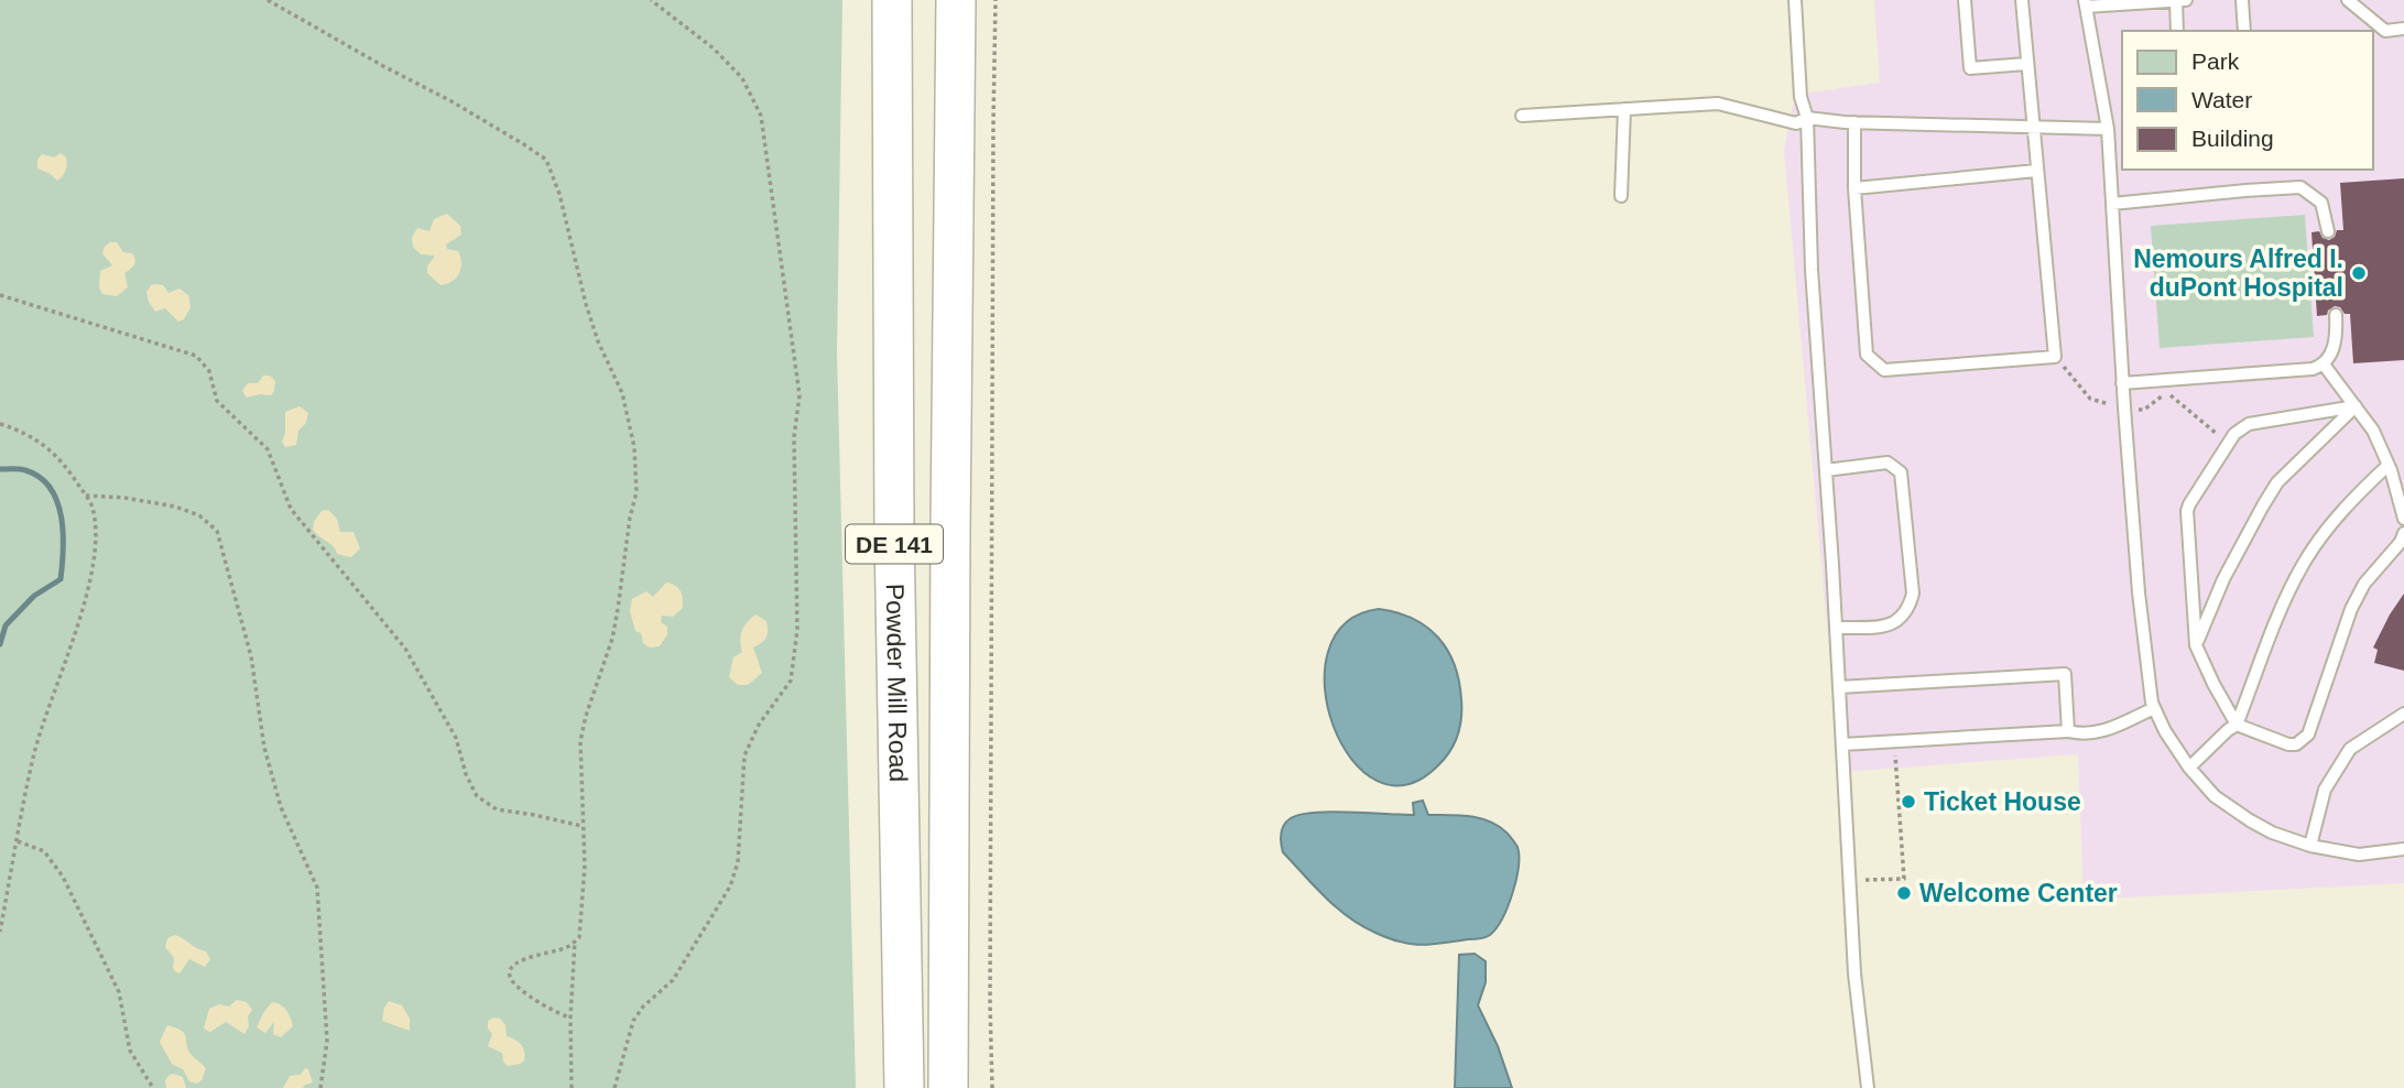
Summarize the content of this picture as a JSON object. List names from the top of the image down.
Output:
{
  "streets": {
    "highway": ["DE 141", "Powder Mill Road"]
  },
  "places": ["Nemours Alfred I. duPont Hospital", "Ticket House", "Welcome Center"],
  "legend": ["Park", "Water", "Building"]
}
